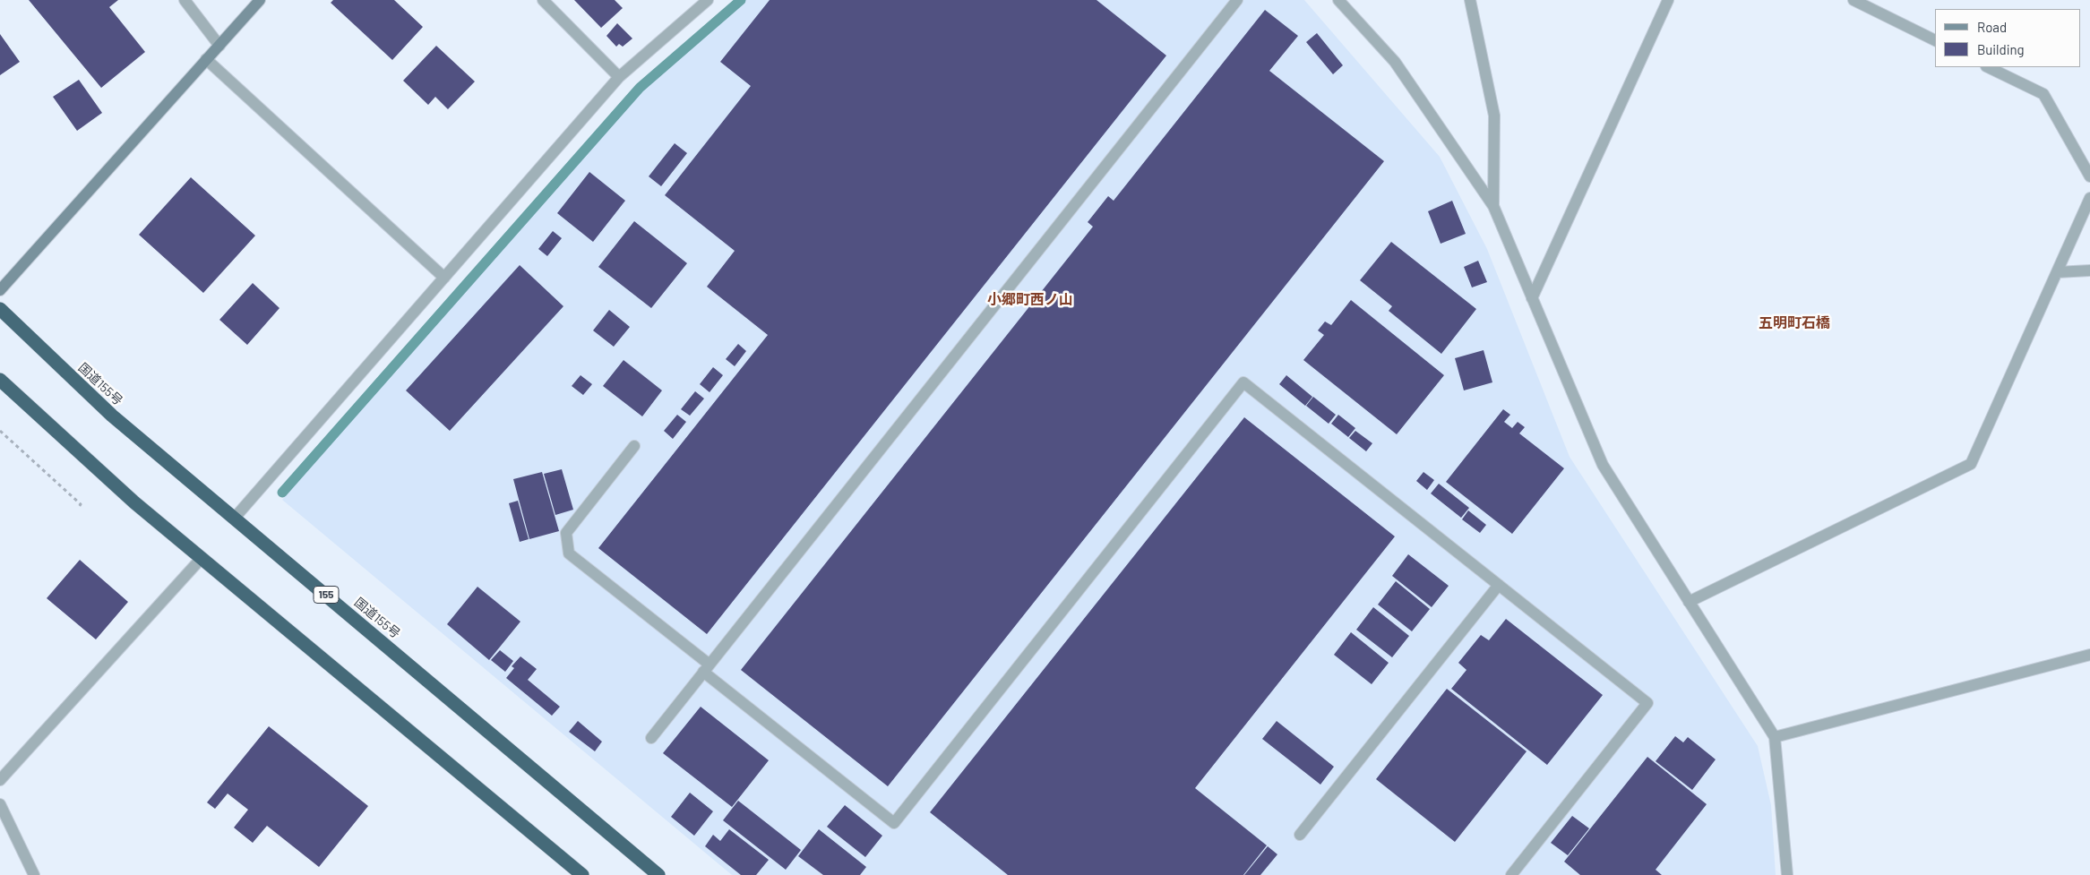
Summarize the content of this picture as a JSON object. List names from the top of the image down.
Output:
{
  "streets": {
    "highway": ["国道155号", "155"]
  },
  "districts": ["小郷町西ノ山", "五明町石橋"],
  "legend": ["Road", "Building"]
}
